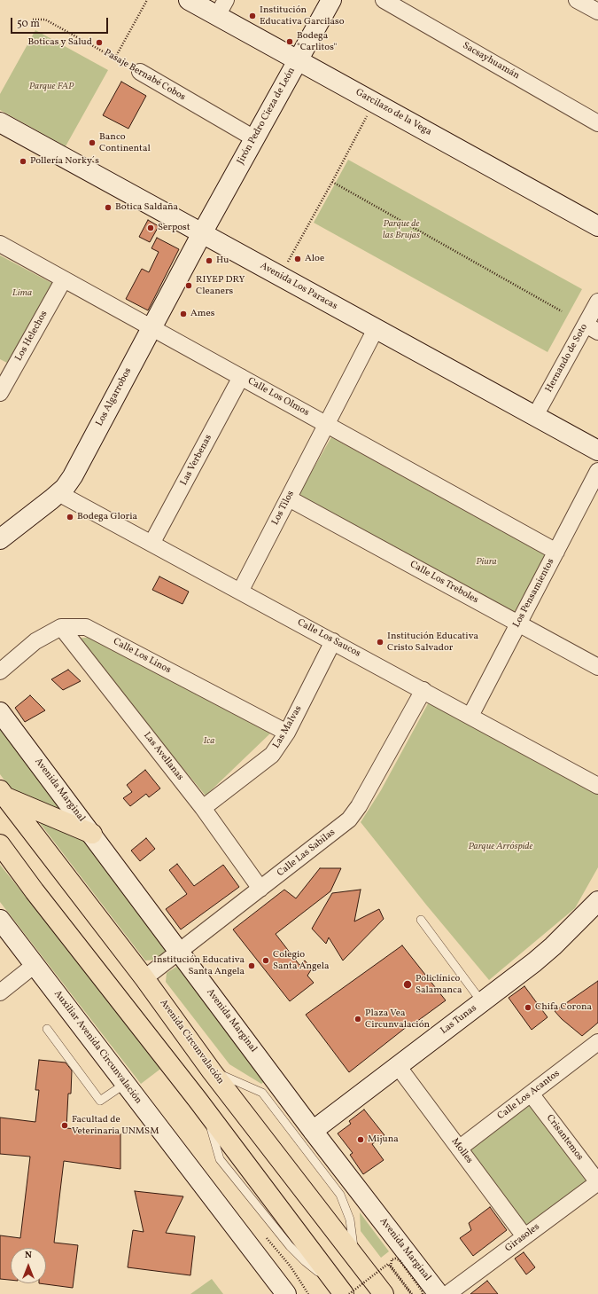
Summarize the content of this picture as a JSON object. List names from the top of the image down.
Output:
{
  "streets": {
    "main road": ["Avenida Circunvalación"],
    "street": [
      "Sacsayhuamán",
      "Pasaje Bernabé Cobos",
      "Garcilazo de la Vega",
      "Jirón Pedro Cieza de León",
      "Avenida Los Paracas",
      "Los Helechos",
      "Hernando de Soto",
      "Los Algarrobos",
      "Calle Los Olmos",
      "Las Verbenas",
      "Los Tilos",
      "Calle Los Treboles",
      "Los Pensamientos",
      "Calle Los Saucos",
      "Calle Los Linos",
      "Las Malvas",
      "Las Avellanas",
      "Avenida Marginal",
      "Calle Las Sabilas",
      "Las Tunas",
      "Auxiliar Avenida Circunvalación",
      "Calle Los Acantos",
      "Crisantemos",
      "Molles",
      "Girasoles"
    ]
  },
  "crossings": [
    ["Pasaje Bernabé Cobos", "Jirón Pedro Cieza de León"],
    ["Garcilazo de la Vega", "Jirón Pedro Cieza de León"],
    ["Jirón Pedro Cieza de León", "Avenida Los Paracas"],
    ["Jirón Pedro Cieza de León", "Los Algarrobos"],
    ["Avenida Los Paracas", "Hernando de Soto"],
    ["Avenida Los Paracas", "Los Algarrobos"],
    ["Avenida Los Paracas", "Los Tilos"],
    ["Los Helechos", "Calle Los Olmos"],
    ["Los Algarrobos", "Calle Los Olmos"],
    ["Los Algarrobos", "Calle Los Saucos"],
    ["Calle Los Olmos", "Las Verbenas"],
    ["Calle Los Olmos", "Los Tilos"],
    ["Calle Los Olmos", "Los Pensamientos"],
    ["Las Verbenas", "Calle Los Saucos"],
    ["Los Tilos", "Calle Los Treboles"],
    ["Los Tilos", "Calle Los Saucos"],
    ["Calle Los Treboles", "Los Pensamientos"],
    ["Los Pensamientos", "Calle Los Saucos"],
    ["Calle Los Saucos", "Las Malvas"],
    ["Calle Los Saucos", "Calle Las Sabilas"],
    ["Calle Los Linos", "Las Malvas"],
    ["Calle Los Linos", "Las Avellanas"],
    ["Las Malvas", "Las Avellanas"],
    ["Las Avellanas", "Calle Las Sabilas"],
    ["Avenida Marginal", "Calle Las Sabilas"],
    ["Avenida Marginal", "Las Tunas"],
    ["Calle Las Sabilas", "Avenida Circunvalación"],
    ["Las Tunas", "Molles"],
    ["Calle Los Acantos", "Crisantemos"],
    ["Calle Los Acantos", "Molles"],
    ["Crisantemos", "Girasoles"],
    ["Molles", "Girasoles"]
  ],
  "parks": [
    "Parque FAP",
    "Parque de las Brujas",
    "Lima",
    "Piura",
    "Ica",
    "Parque Arróspide"
  ],
  "places": [
    "Institución Educativa Garcilaso",
    "Bodega \"Carlitos\"",
    "Boticas y Salud",
    "Banco Continental",
    "Pollería Norky´s",
    "Botica Saldaña",
    "Serpost",
    "Aloe",
    "Hu",
    "RIYEP DRY Cleaners",
    "Ames",
    "Bodega Gloria",
    "Institución Educativa Cristo Salvador",
    "Colegio Santa Angela",
    "Institución Educativa Santa Angela",
    "Policlínico Salamanca",
    "Chifa Corona",
    "Plaza Vea Circunvalación",
    "Facultad de Veterinaria UNMSM",
    "Mijuna"
  ],
  "scale_bar": "50 m",
  "north": "top"
}
